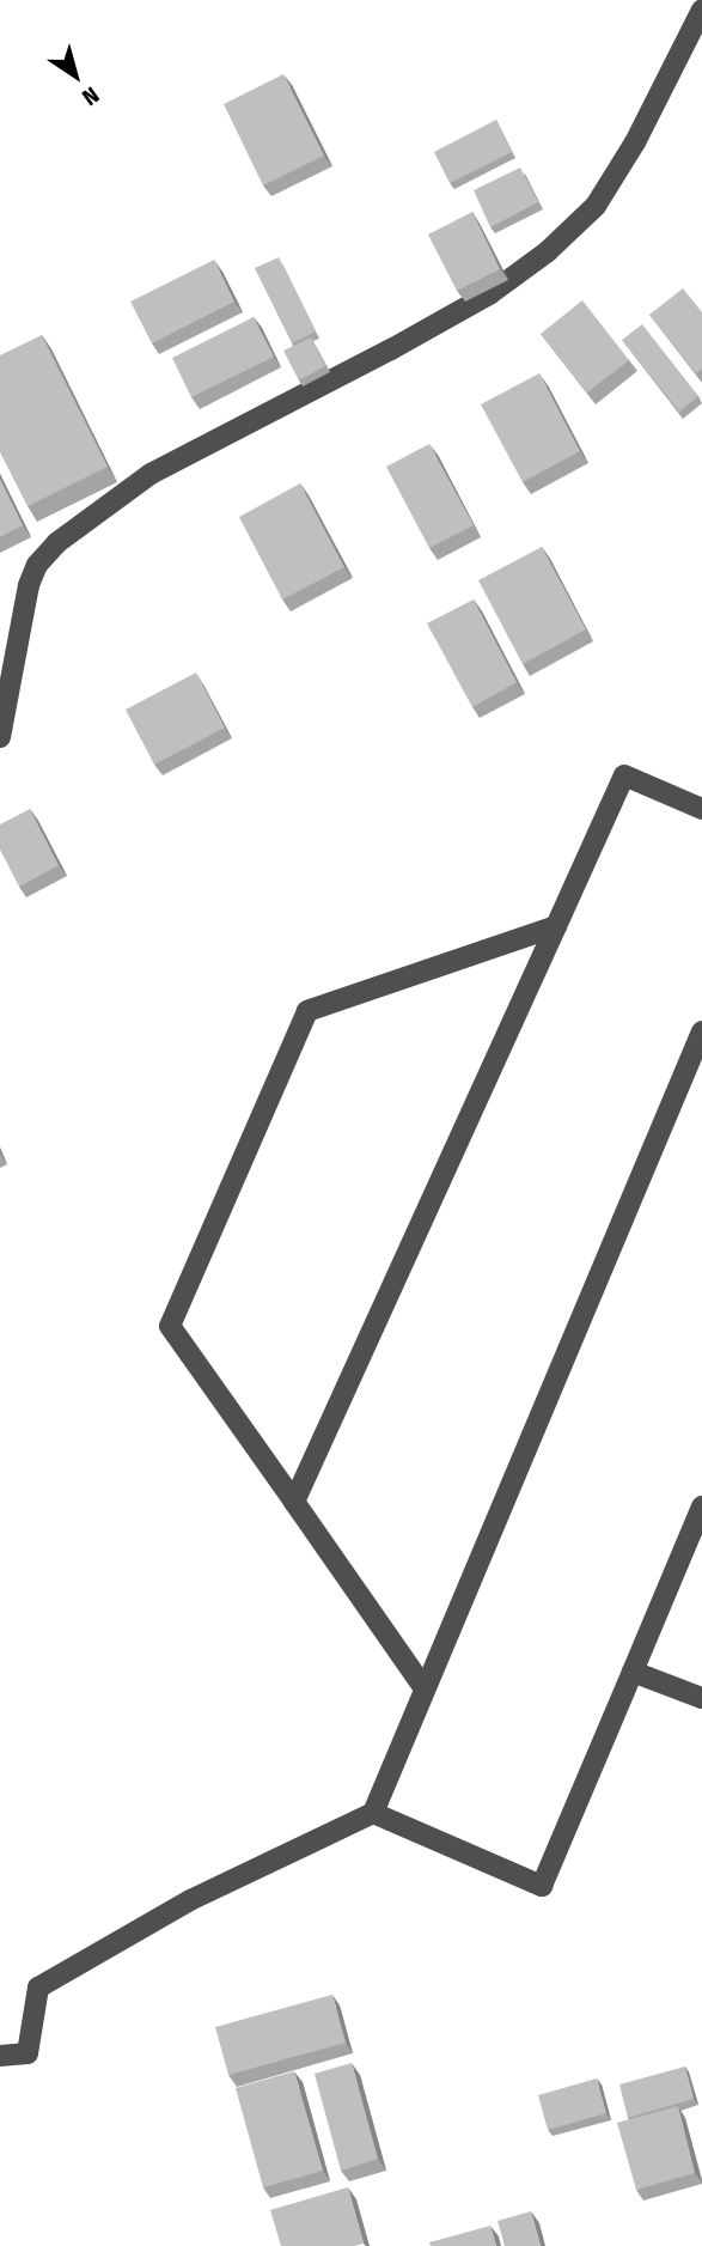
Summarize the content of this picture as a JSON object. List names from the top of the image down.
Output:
{
  "north": "bottom right"
}
